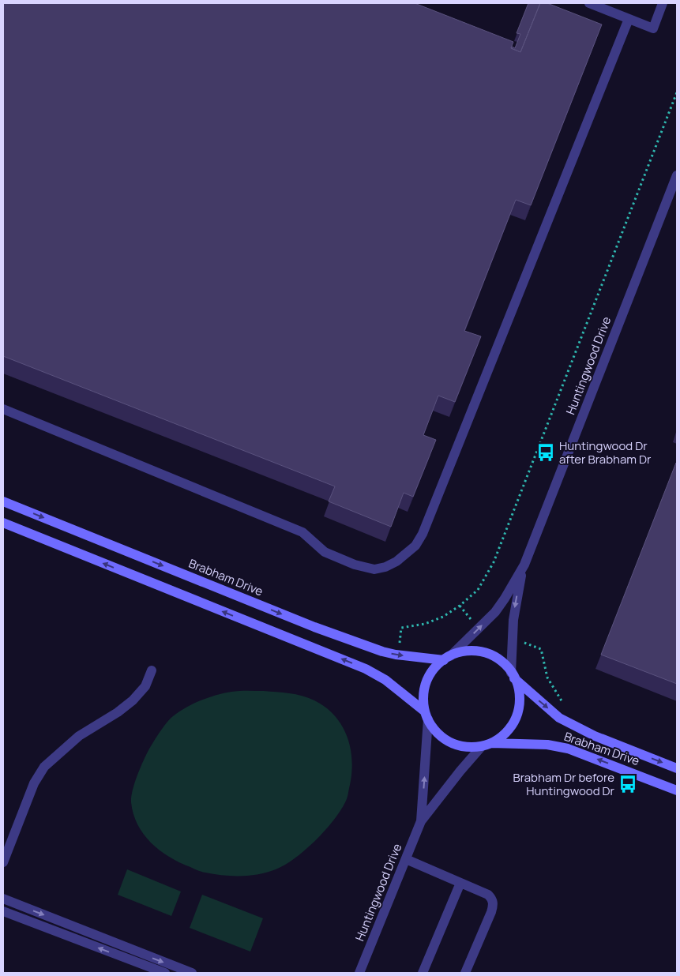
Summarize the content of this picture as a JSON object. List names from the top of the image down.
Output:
{
  "streets": {
    "main road": ["Brabham Drive"],
    "street": ["Huntingwood Drive"]
  },
  "crossings": [
    ["Huntingwood Drive", "Brabham Drive"]
  ],
  "places": {
    "bus stop": ["Huntingwood Dr after Brabham Dr", "Brabham Dr before Huntingwood Dr"]
  }
}
